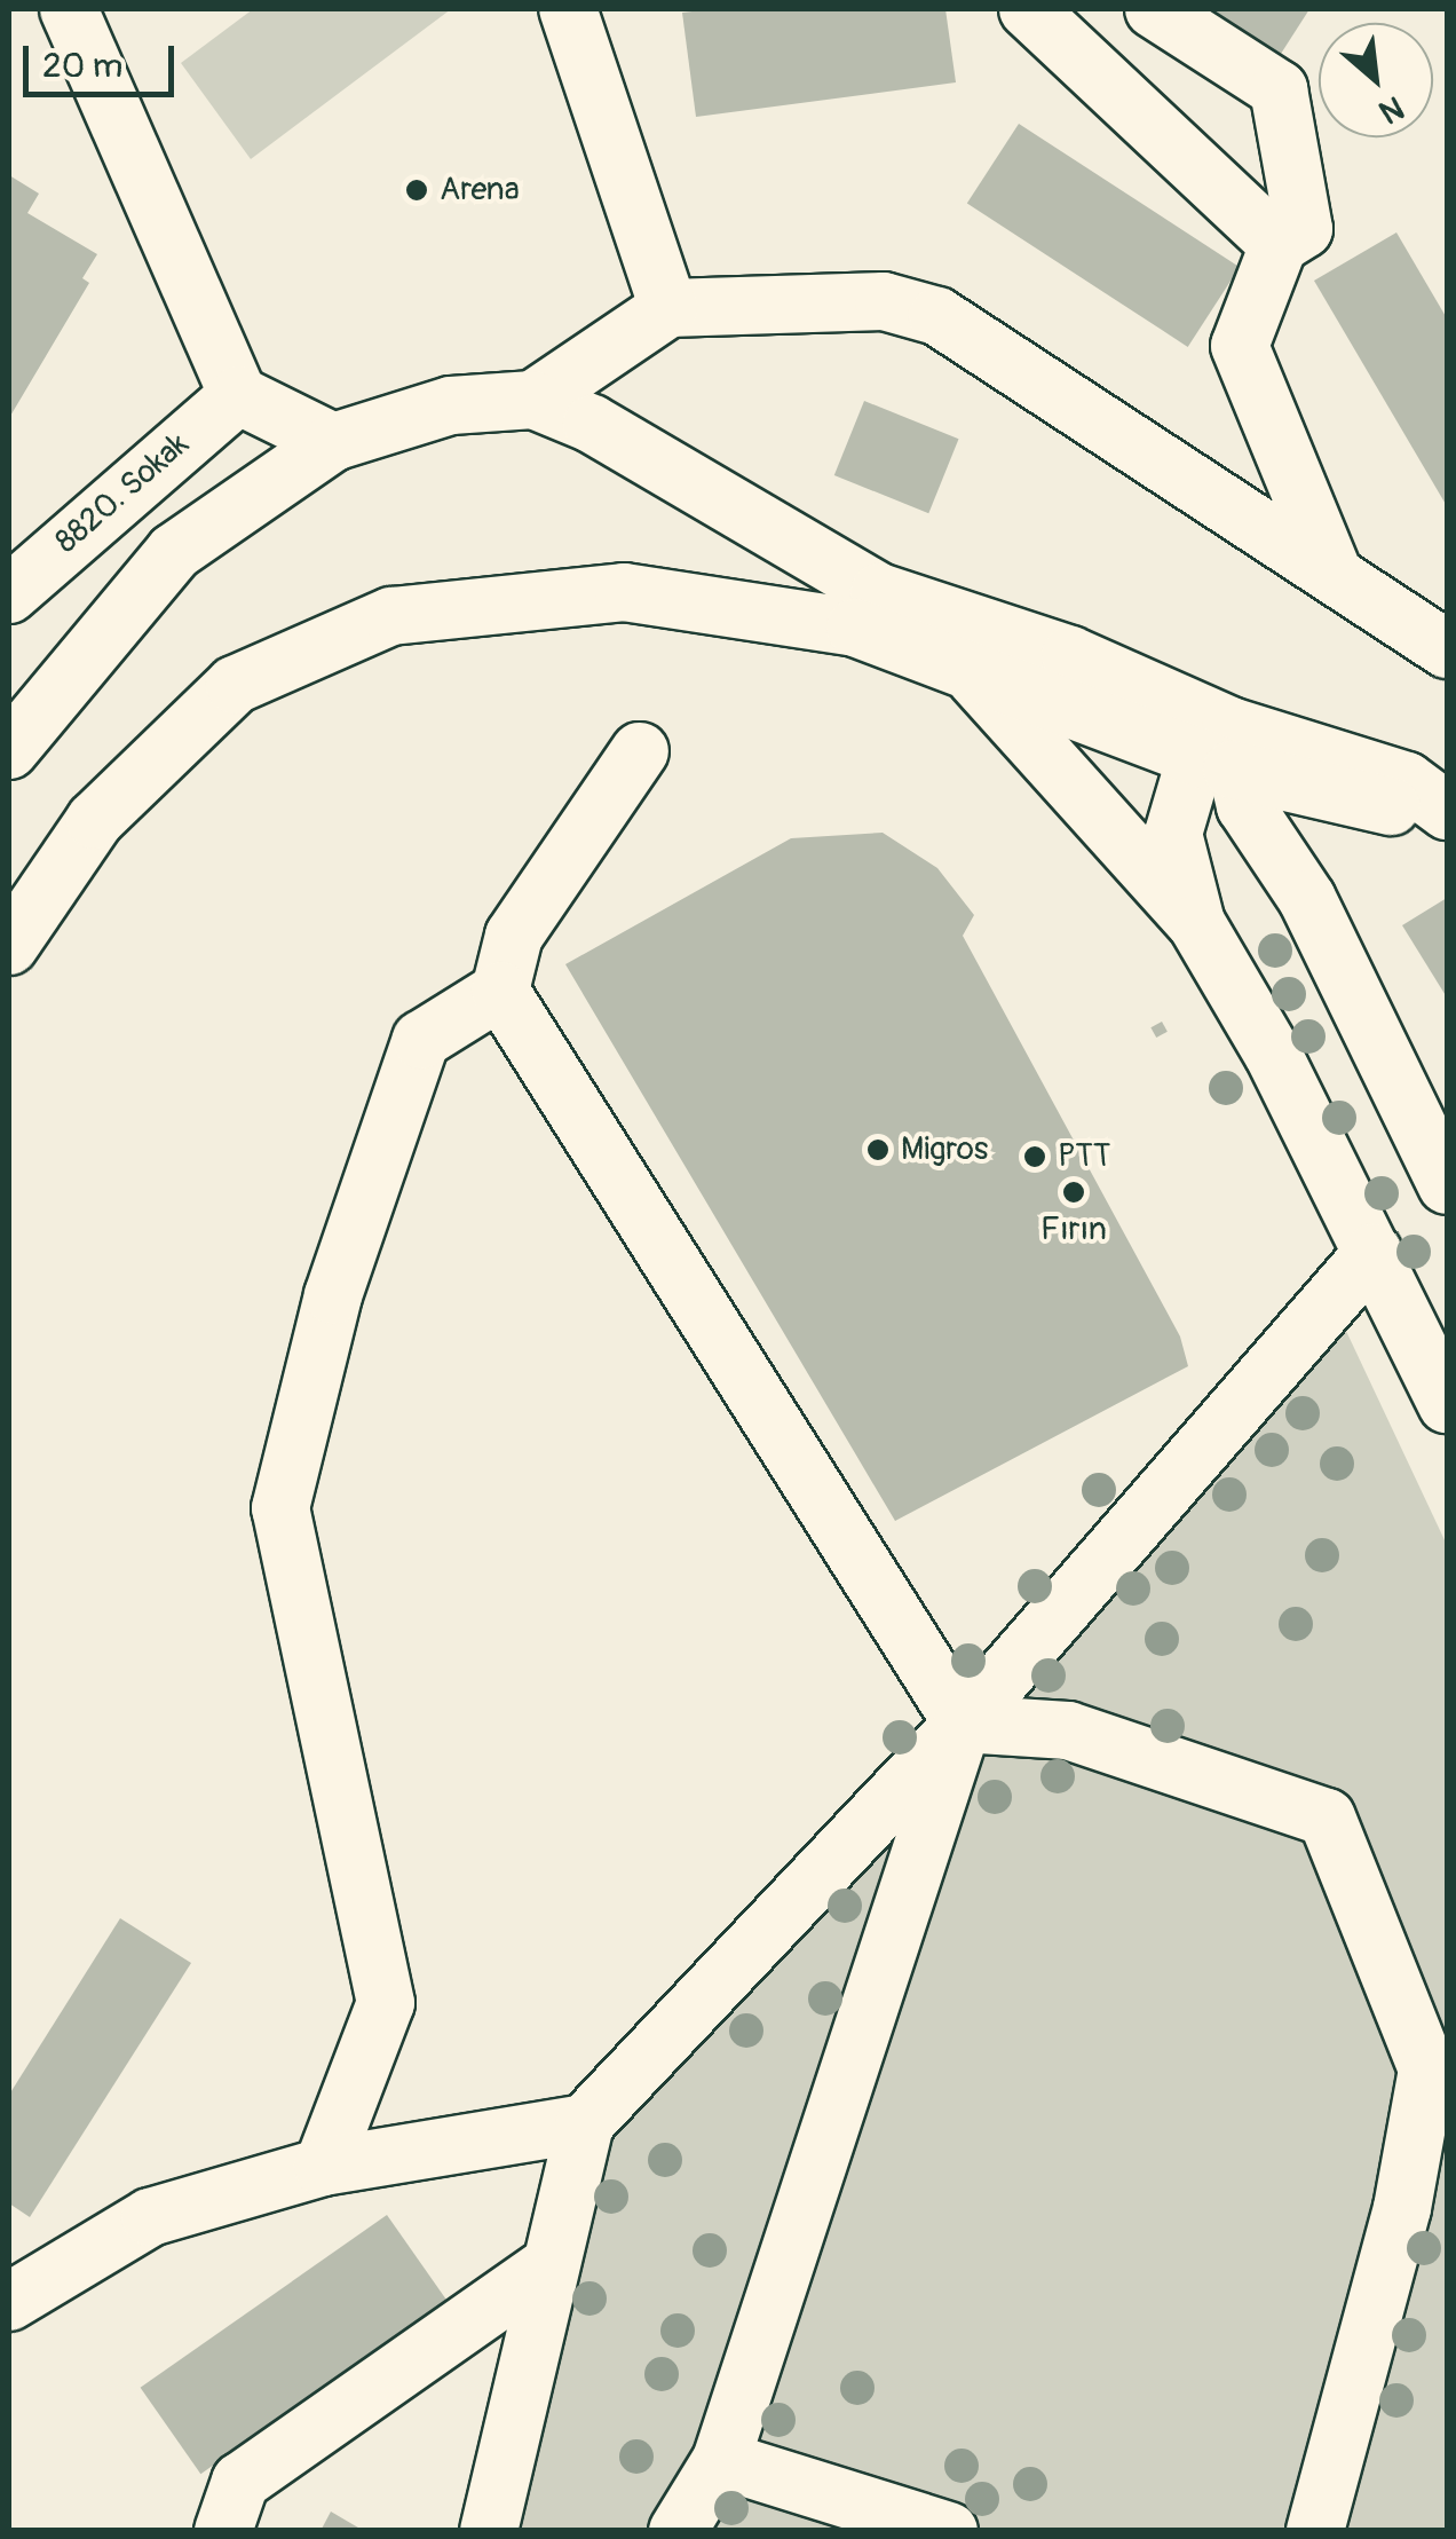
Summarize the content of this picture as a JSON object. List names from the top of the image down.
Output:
{
  "streets": {
    "street": ["8820. Sokak"]
  },
  "places": [
    "Arena",
    "Migros",
    "PTT",
    "Fırın"
  ],
  "scale_bar": "20 m",
  "north": "bottom right"
}
